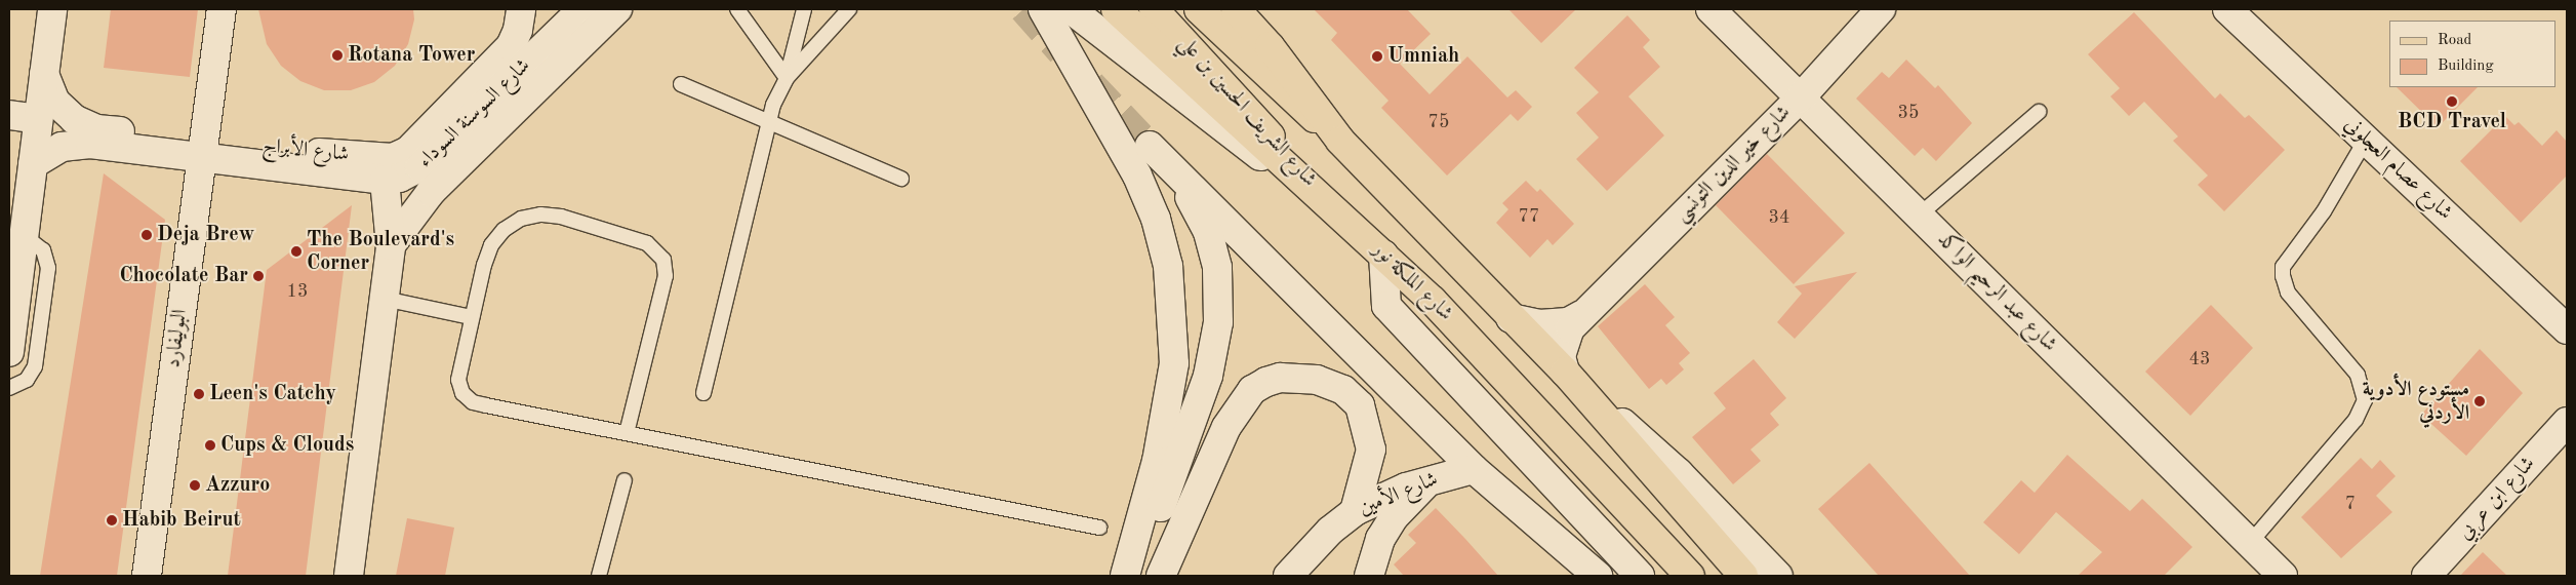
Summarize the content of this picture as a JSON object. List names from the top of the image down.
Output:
{
  "streets": {
    "main road": ["شارع الشريف الحسين بن علي", "شارع الملكة نور"],
    "street": [
      "شارع السوسنة السوداء",
      "شارع الأبراج",
      "شارع خير الدين التونسي",
      "شارع عصام العجلوني",
      "شارع عبد الرحيم الواكد",
      "البوليفارد",
      "شارع الأمين",
      "شارع ابن عربي"
    ]
  },
  "crossings": [
    ["شارع الشريف الحسين بن علي", "شارع الملكة نور"],
    ["شارع السوسنة السوداء", "شارع الأبراج"],
    ["شارع الأبراج", "البوليفارد"],
    ["شارع خير الدين التونسي", "شارع عبد الرحيم الواكد"]
  ],
  "places": [
    "Rotana Tower",
    "Umniah",
    "BCD Travel",
    "Deja Brew",
    "The Boulevard's Corner",
    "Chocolate Bar",
    "Leen's Catchy",
    "مستودع الأدوية الأردني",
    "Cups & Clouds",
    "Azzuro",
    "Habib Beirut"
  ],
  "house_numbers": [
    "35",
    "75",
    "77",
    "34",
    "13",
    "43",
    "7"
  ],
  "legend": ["Road", "Building"]
}
